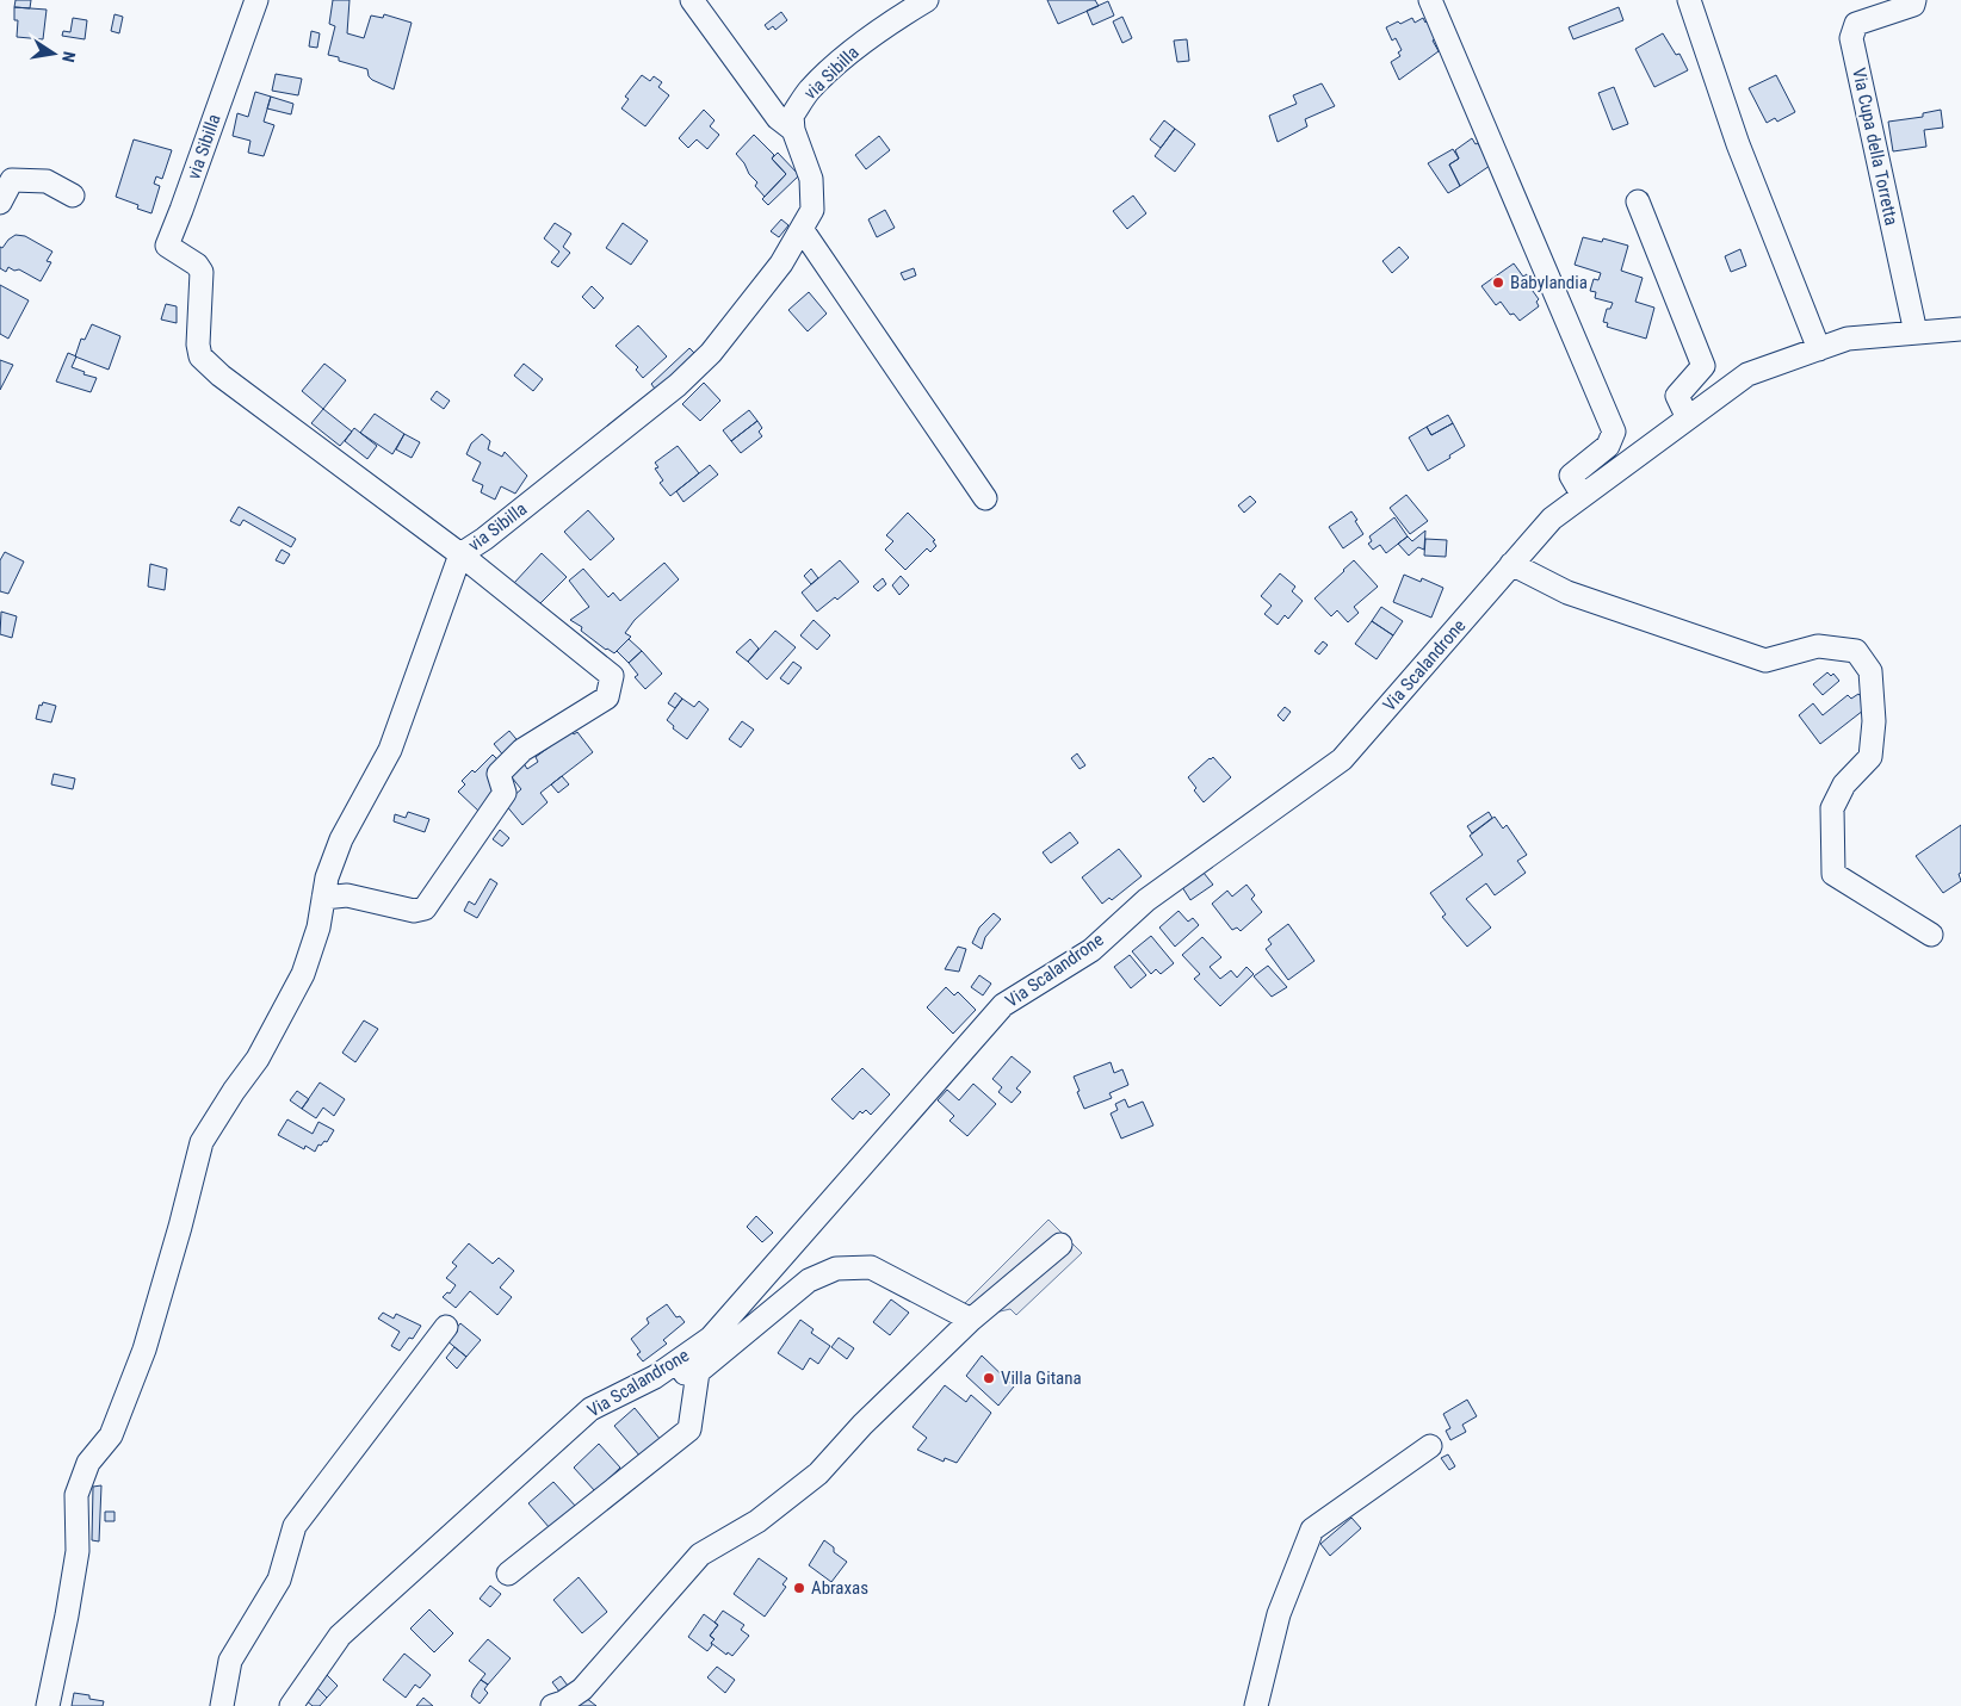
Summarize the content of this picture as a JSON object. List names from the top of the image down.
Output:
{
  "streets": {
    "street": ["via Sibilla", "Via Cupa della Torretta", "Via Scalandrone"]
  },
  "crossings": [
    ["Via Cupa della Torretta", "Via Scalandrone"]
  ],
  "places": ["Babylandia", "Villa Gitana", "Abraxas"],
  "north": "right"
}
